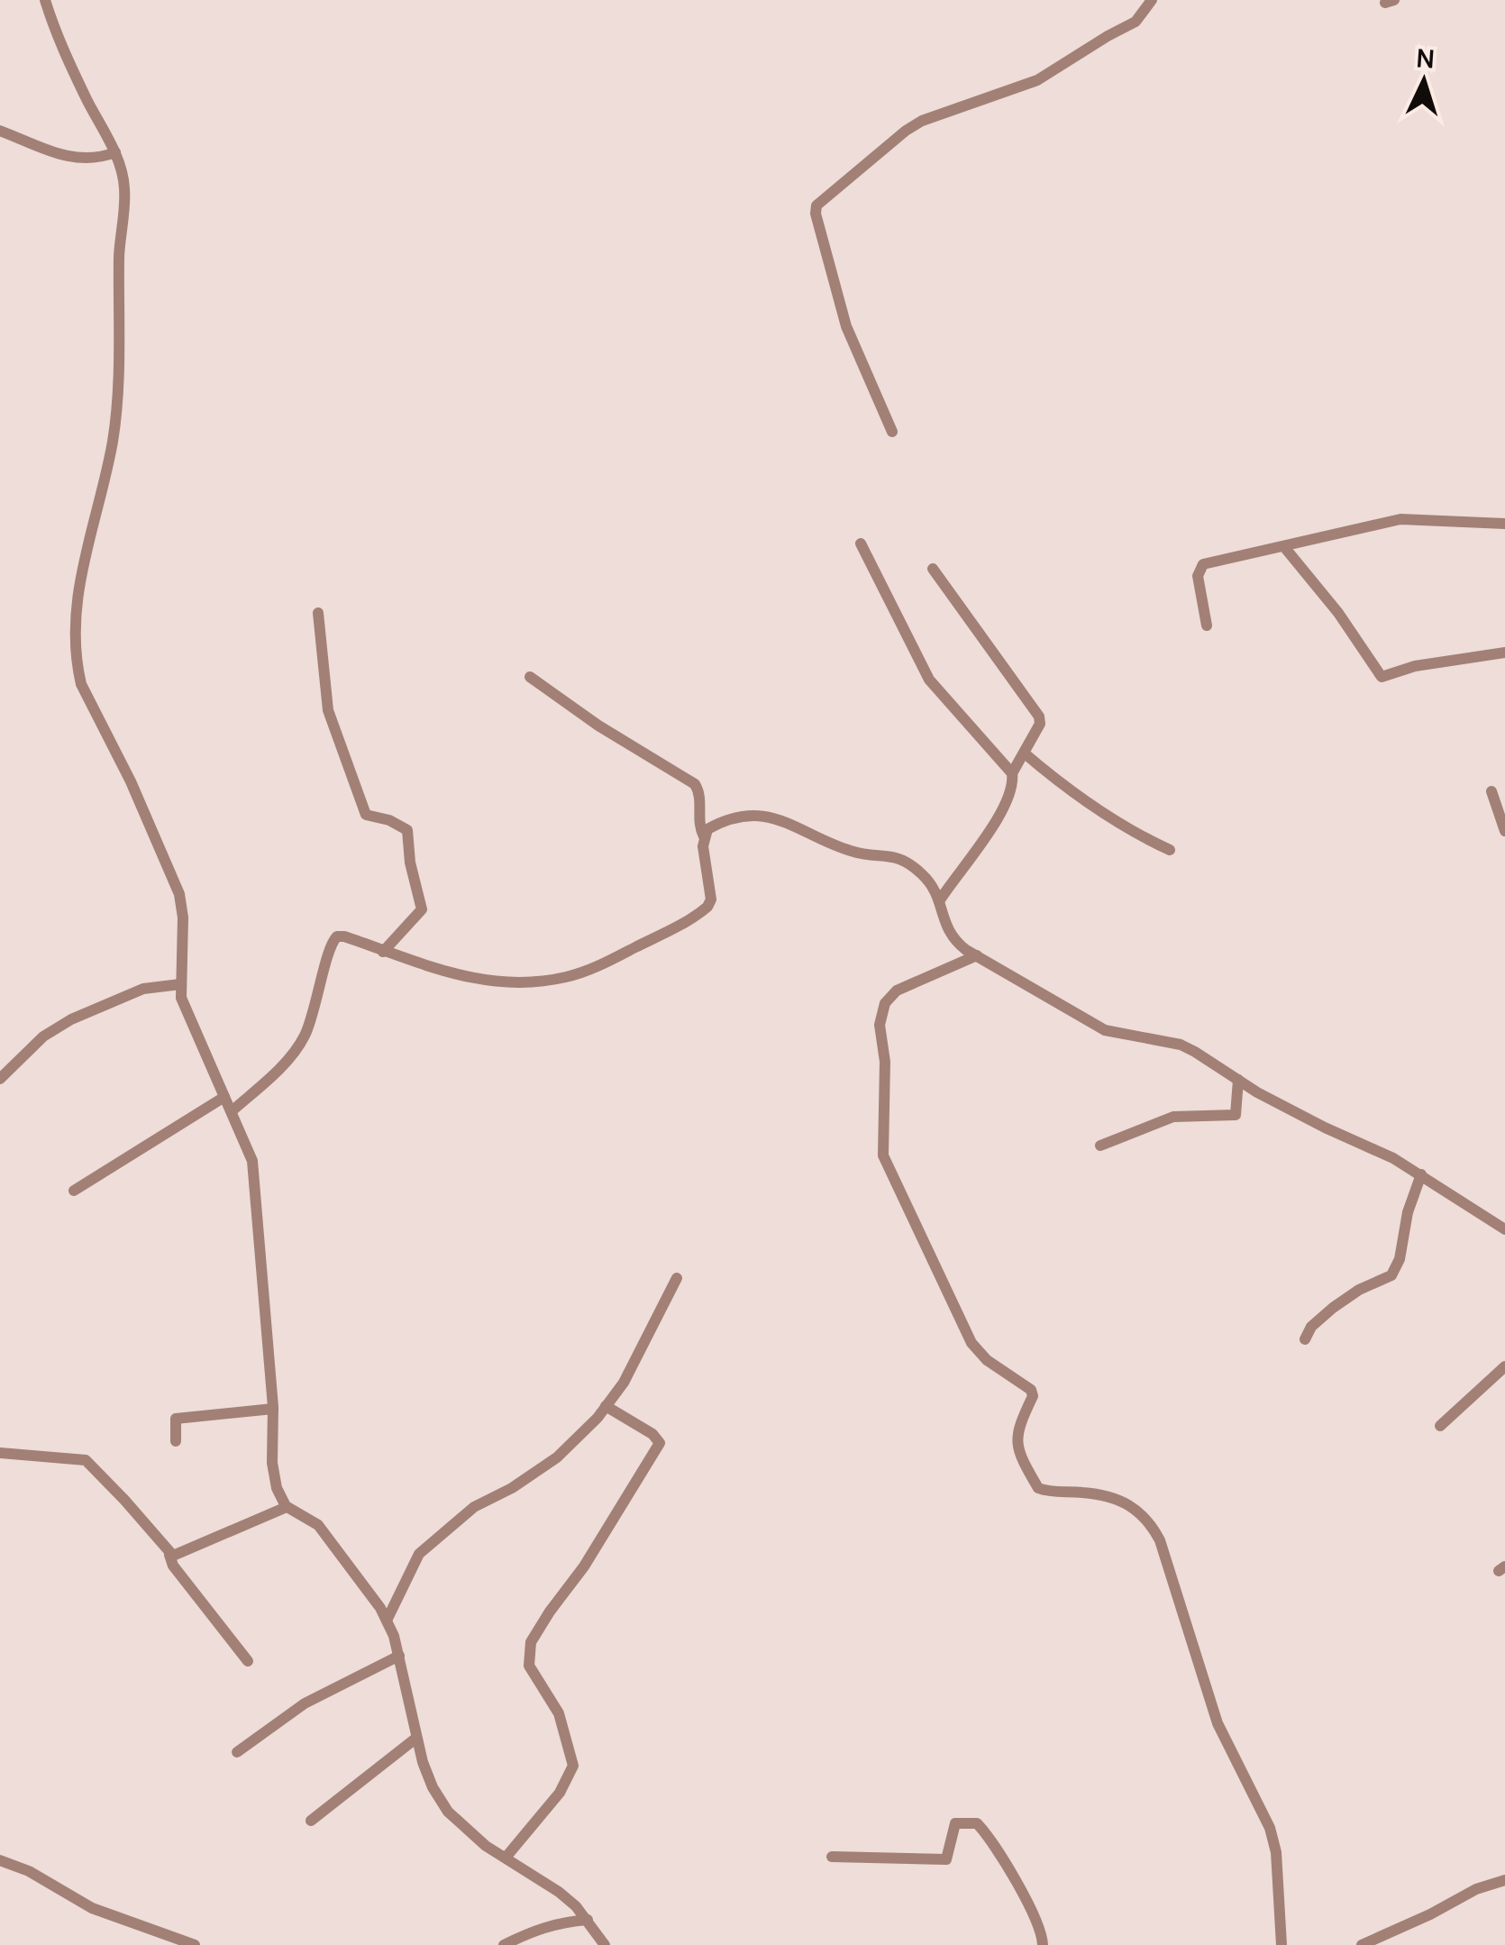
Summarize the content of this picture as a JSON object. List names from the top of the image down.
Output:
{
  "north": "top"
}
